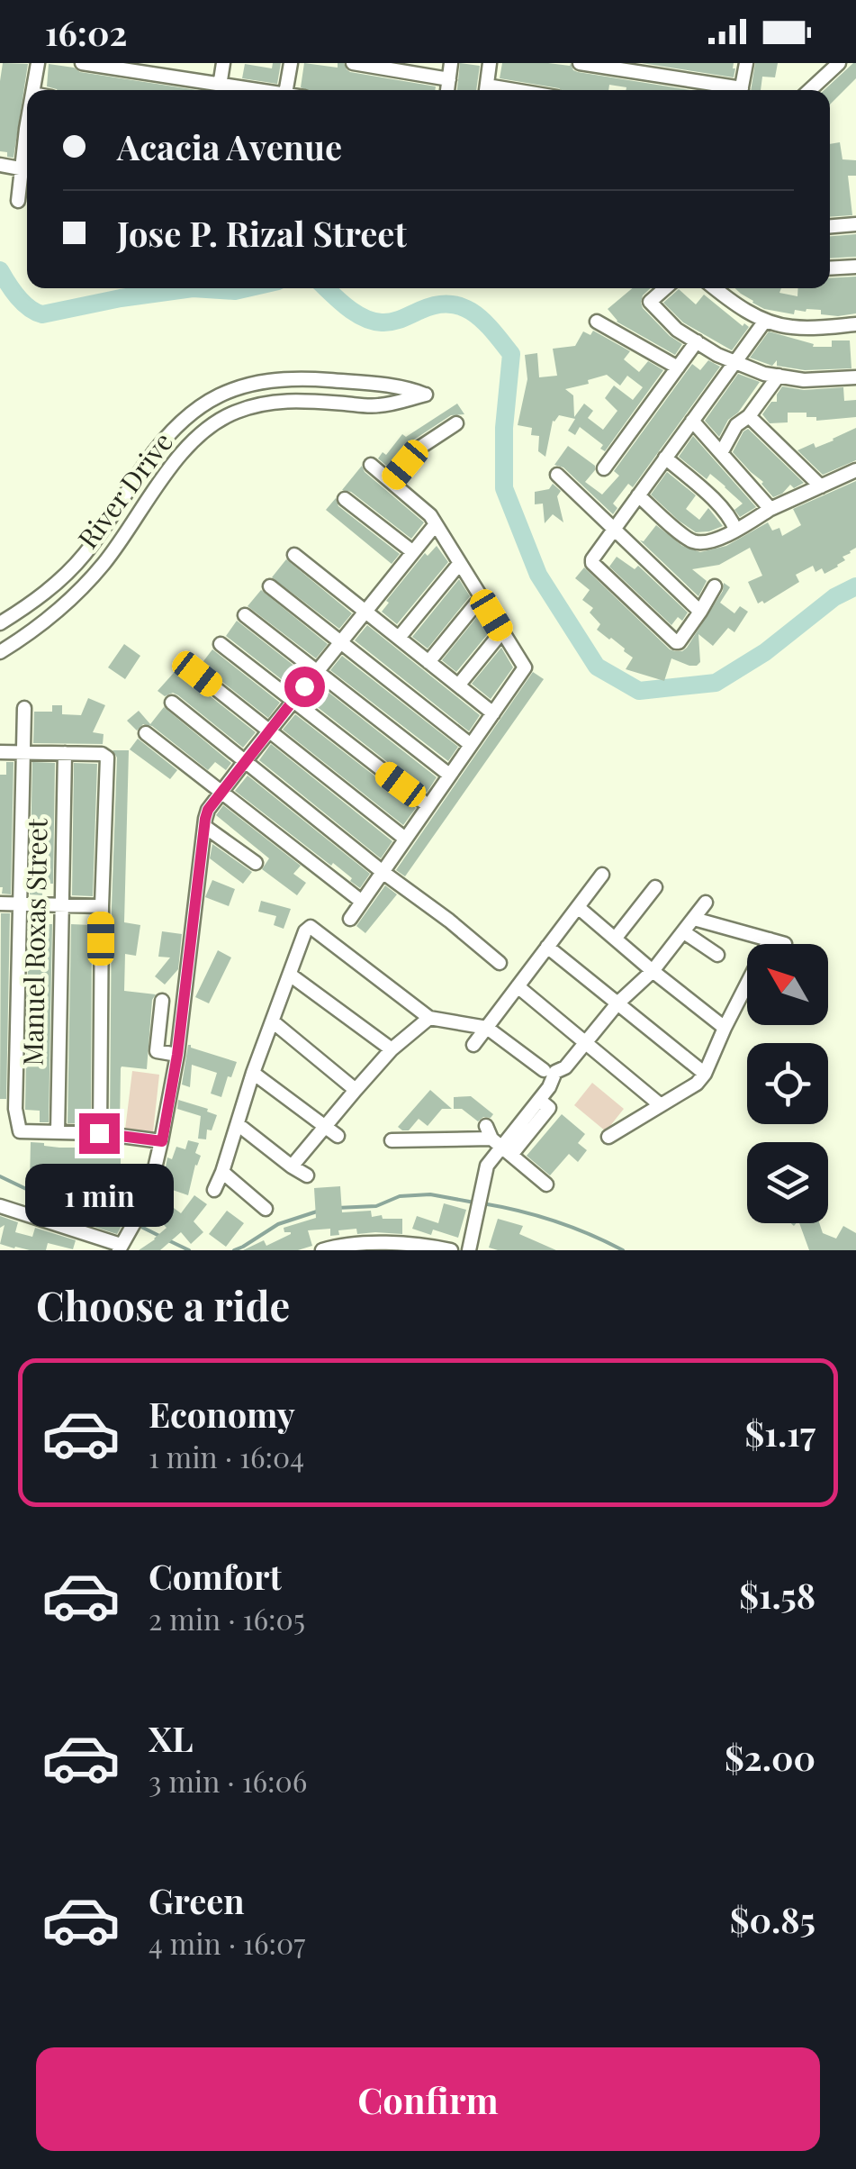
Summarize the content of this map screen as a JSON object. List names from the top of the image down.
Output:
{
  "streets": {
    "street": ["River Drive", "Manuel Roxas Street"]
  },
  "north": "top left",
  "page": {
    "status": "16:02",
    "banner": ["Acacia Avenue", "Jose P. Rizal Street"],
    "bubble": "1 min",
    "heading": "Choose a ride",
    "list": [
      {
        "name": "Economy",
        "note": "1 min · 16:04",
        "value": "$1.17"
      },
      {
        "name": "Comfort",
        "note": "2 min · 16:05",
        "value": "$1.58"
      },
      {
        "name": "XL",
        "note": "3 min · 16:06",
        "value": "$2.00"
      },
      {
        "name": "Green",
        "note": "4 min · 16:07",
        "value": "$0.85"
      }
    ],
    "buttons": "Confirm"
  }
}
